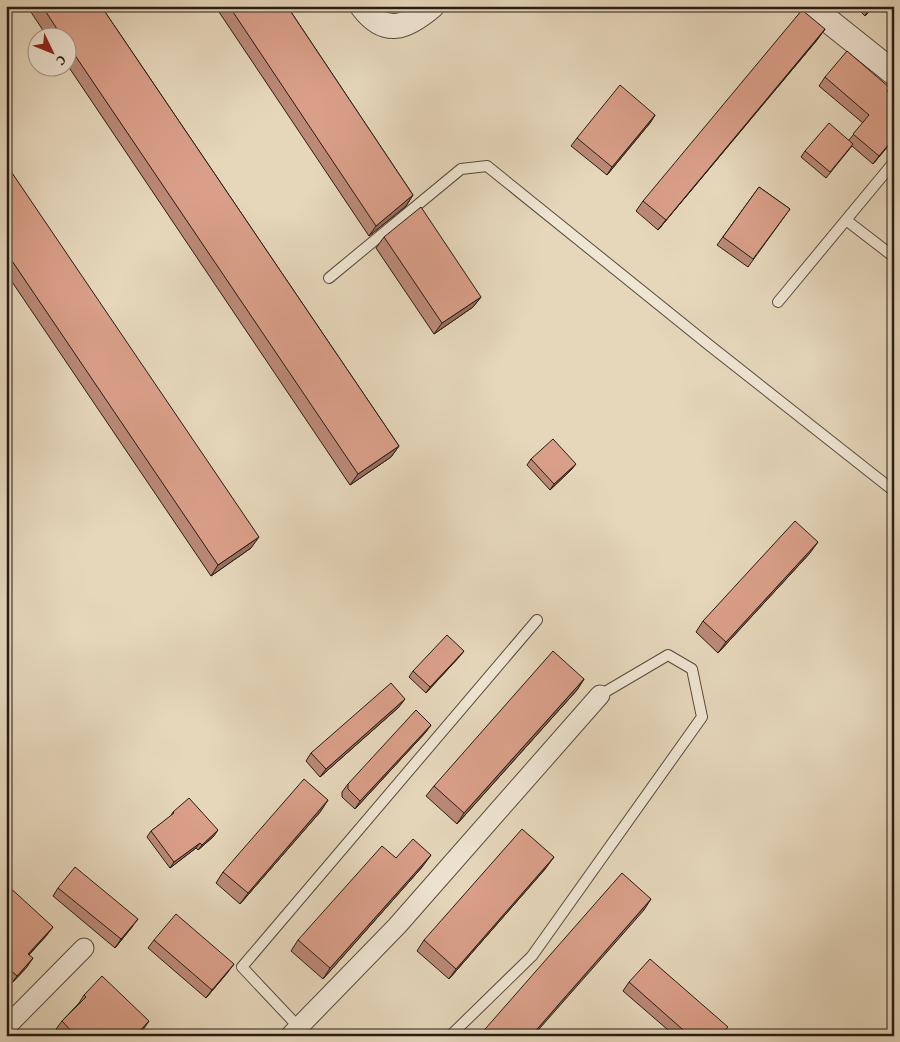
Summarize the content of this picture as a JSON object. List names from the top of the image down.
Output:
{
  "north": "bottom right"
}
